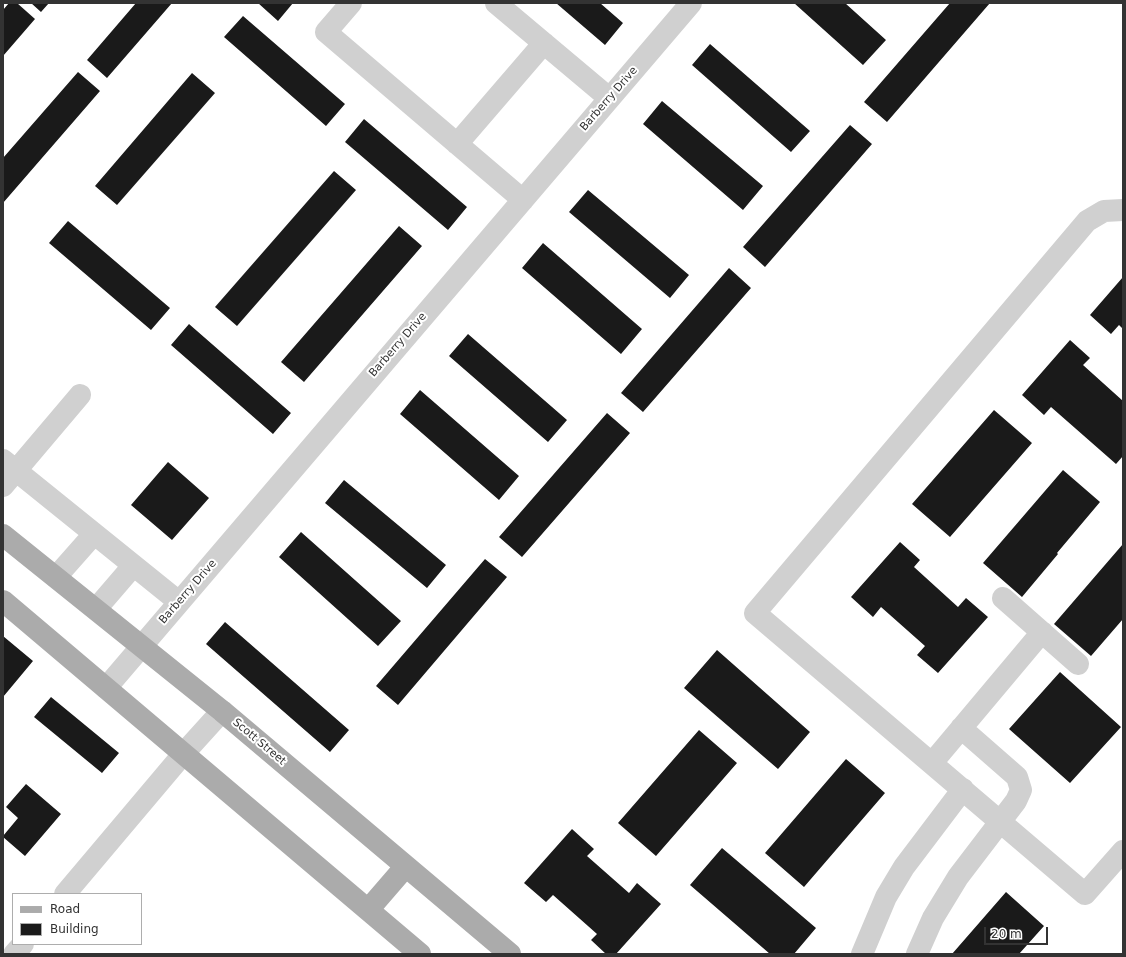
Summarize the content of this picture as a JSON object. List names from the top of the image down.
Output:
{
  "streets": {
    "main road": ["Scott Street"],
    "street": ["Barberry Drive"]
  },
  "crossings": [
    ["Barberry Drive", "Scott Street"]
  ],
  "legend": ["Road", "Building"],
  "scale_bar": "20 m"
}
